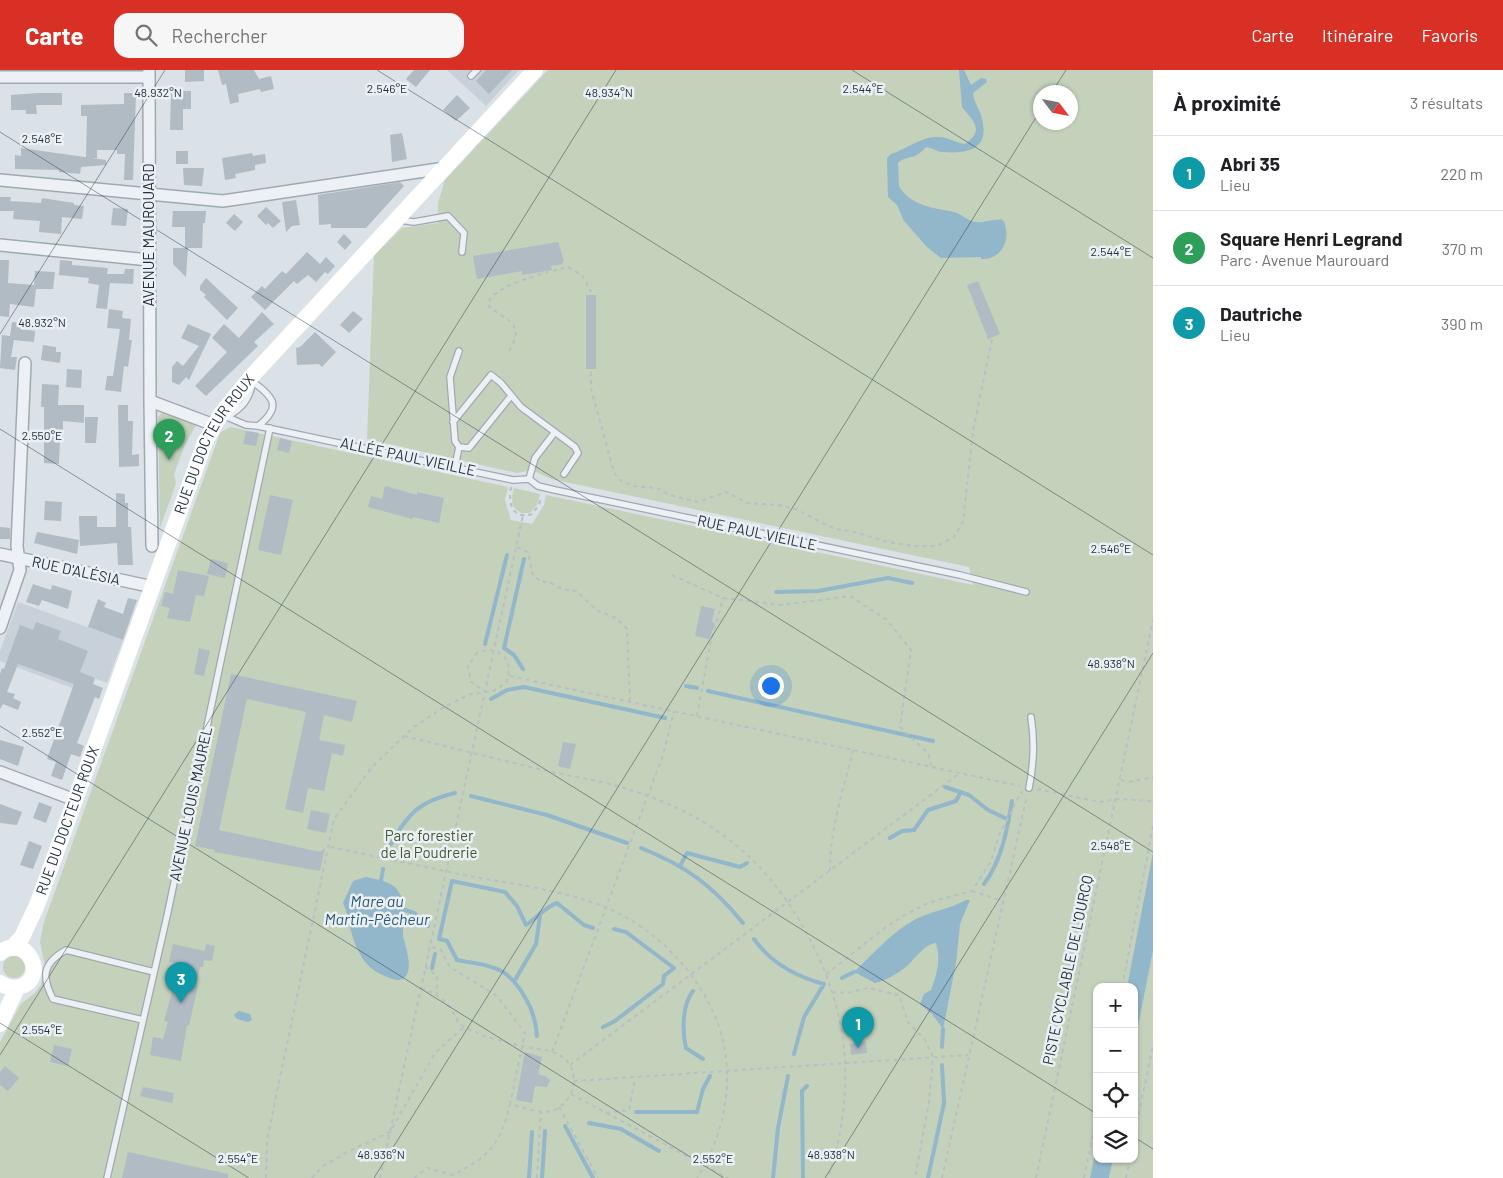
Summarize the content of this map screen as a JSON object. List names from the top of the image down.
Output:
{
  "streets": {
    "main road": ["RUE DU DOCTEUR ROUX"],
    "street": ["AVENUE MAUROUARD", "RUE D'ALÉSIA"],
    "lane": ["ALLÉE PAUL VIEILLE", "RUE PAUL VIEILLE", "AVENUE LOUIS MAUREL"],
    "path": ["PISTE CYCLABLE DE L'OURCQ"]
  },
  "crossings": [
    ["RUE DU DOCTEUR ROUX", "ALLÉE PAUL VIEILLE"],
    ["RUE DU DOCTEUR ROUX", "RUE D'ALÉSIA"],
    ["ALLÉE PAUL VIEILLE", "RUE PAUL VIEILLE"],
    ["ALLÉE PAUL VIEILLE", "AVENUE LOUIS MAUREL"]
  ],
  "water": ["Mare au Martin-Pêcheur"],
  "parks": ["Parc forestier de la Poudrerie"],
  "north": "bottom right",
  "page": {
    "header": "Carte",
    "search": "Rechercher",
    "nav": ["Carte", "Itinéraire", "Favoris"],
    "heading": ["À proximité", "3 résultats"],
    "list": [
      {
        "mark": "1",
        "name": "Abri 35",
        "note": "Lieu",
        "value": "220 m"
      },
      {
        "mark": "2",
        "name": "Square Henri Legrand",
        "note": "Parc · Avenue Maurouard",
        "value": "370 m"
      },
      {
        "mark": "3",
        "name": "Dautriche",
        "note": "Lieu",
        "value": "390 m"
      }
    ],
    "pins": ["2", "3", "1"],
    "map_buttons": ["+", "−"]
  },
  "coordinates": [
    "2.546°E",
    "2.544°E",
    "48.932°N",
    "48.934°N",
    "2.548°E",
    "2.550°E",
    "48.938°N",
    "2.552°E",
    "2.554°E",
    "48.936°N"
  ]
}
